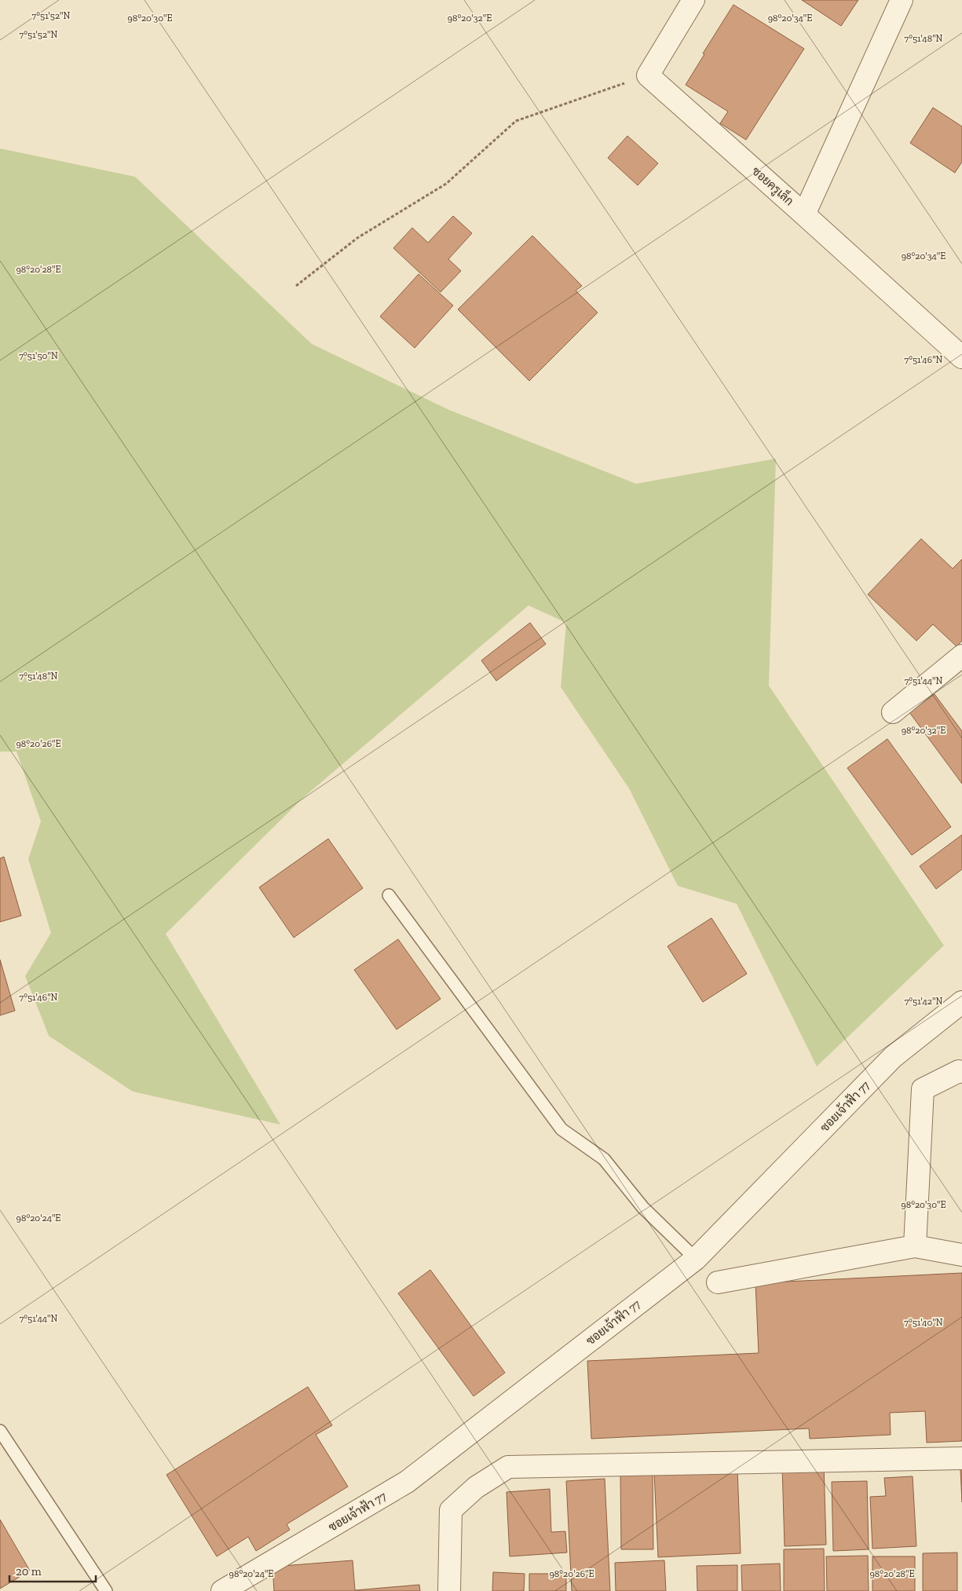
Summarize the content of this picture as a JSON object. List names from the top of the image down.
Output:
{
  "streets": {
    "street": ["ซอยครูเล็ก", "ซอยเจ้าฟ้า 77"]
  },
  "scale_bar": "20 m",
  "coordinates": [
    "7°51'52\"N",
    "98°20'30\"E",
    "98°20'32\"E",
    "98°20'34\"E",
    "7°51'48\"N",
    "98°20'28\"E",
    "7°51'50\"N",
    "7°51'46\"N",
    "7°51'44\"N",
    "98°20'26\"E",
    "7°51'42\"N",
    "98°20'24\"E",
    "7°51'40\"N"
  ]
}
